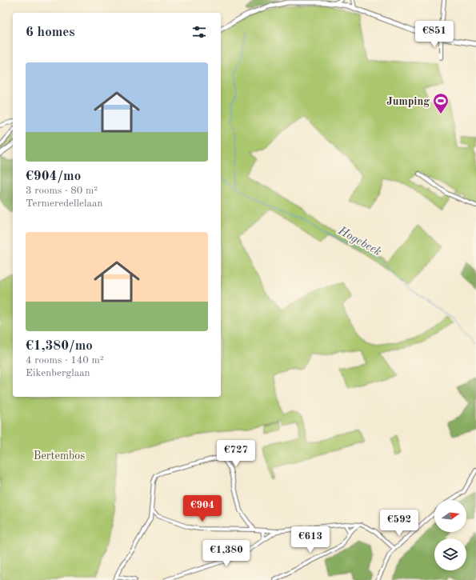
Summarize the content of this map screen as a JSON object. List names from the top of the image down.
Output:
{
  "water": ["Hogebeek"],
  "parks": ["Bertembos"],
  "places": {
    "sports": ["Jumping"]
  },
  "north": "right",
  "page": {
    "heading": "6 homes",
    "price": [
      "€851",
      "€727",
      "€904",
      "€592",
      "€613",
      "€1,380"
    ],
    "list": [
      {
        "name": "€904/mo",
        "note": "3 rooms · 80 m² · Termeredellelaan"
      },
      {
        "name": "€1,380/mo",
        "note": "4 rooms · 140 m² · Eikenberglaan"
      }
    ]
  }
}
